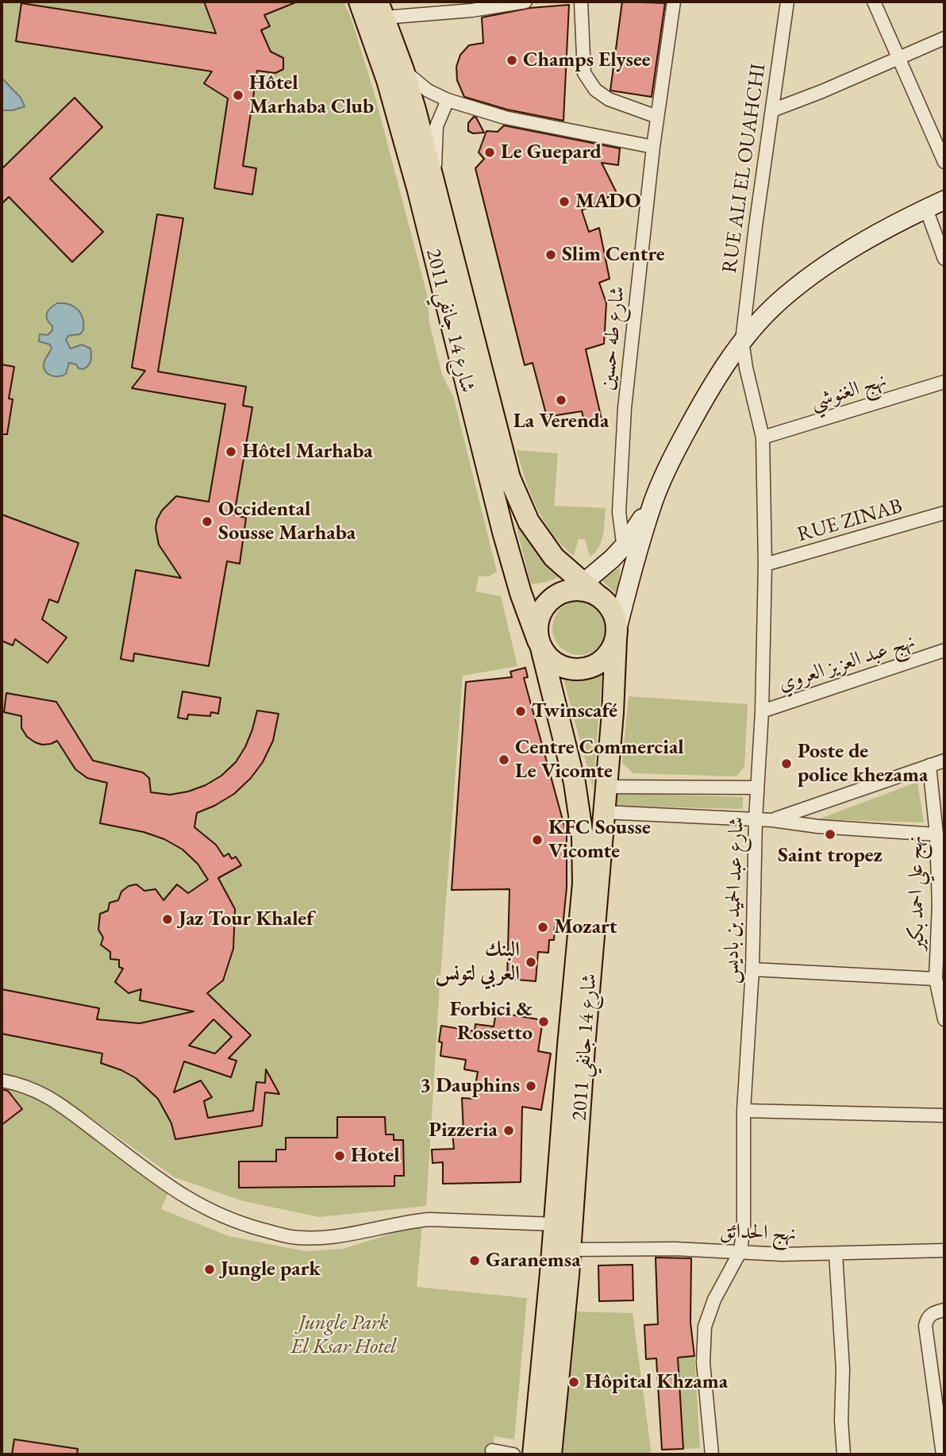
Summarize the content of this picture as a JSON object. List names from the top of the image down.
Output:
{
  "streets": {
    "main road": ["شارع 14 جانفي 2011"],
    "street": [
      "RUE ALI EL OUAHCHI",
      "شارع طه حسين",
      "نهج الغنوشي",
      "RUE ZINAB",
      "نهج عبد العزيز العروي",
      "نهج علي احمد بكير",
      "شارع عبد الحميد بن باديس",
      "نهج الحدائق"
    ]
  },
  "crossings": [
    ["RUE ALI EL OUAHCHI", "شارع عبد الحميد بن باديس"],
    ["شارع 14 جانفي 2011", "نهج الحدائق"],
    ["نهج الغنوشي", "شارع عبد الحميد بن باديس"],
    ["RUE ZINAB", "شارع عبد الحميد بن باديس"],
    ["نهج عبد العزيز العروي", "شارع عبد الحميد بن باديس"],
    ["شارع عبد الحميد بن باديس", "نهج الحدائق"]
  ],
  "parks": ["Jungle Park El Ksar Hotel"],
  "places": [
    "Champs Elysee",
    "Hôtel Marhaba Club",
    "Le Guepard",
    "MADO",
    "Slim Centre",
    "La Verenda",
    "Hôtel Marhaba",
    "Occidental Sousse Marhaba",
    "Twinscafé",
    "Centre Commercial Le Vicomte",
    "Poste de police khezama",
    "Saint tropez",
    "KFC Sousse Vicomte",
    "Jaz Tour Khalef",
    "Mozart",
    "البنك العربي لتونس",
    "Forbici & Rossetto",
    "3 Dauphins",
    "Pizzeria",
    "Hotel",
    "Garanemsa",
    "Jungle park",
    "Hôpital Khzama"
  ]
}
